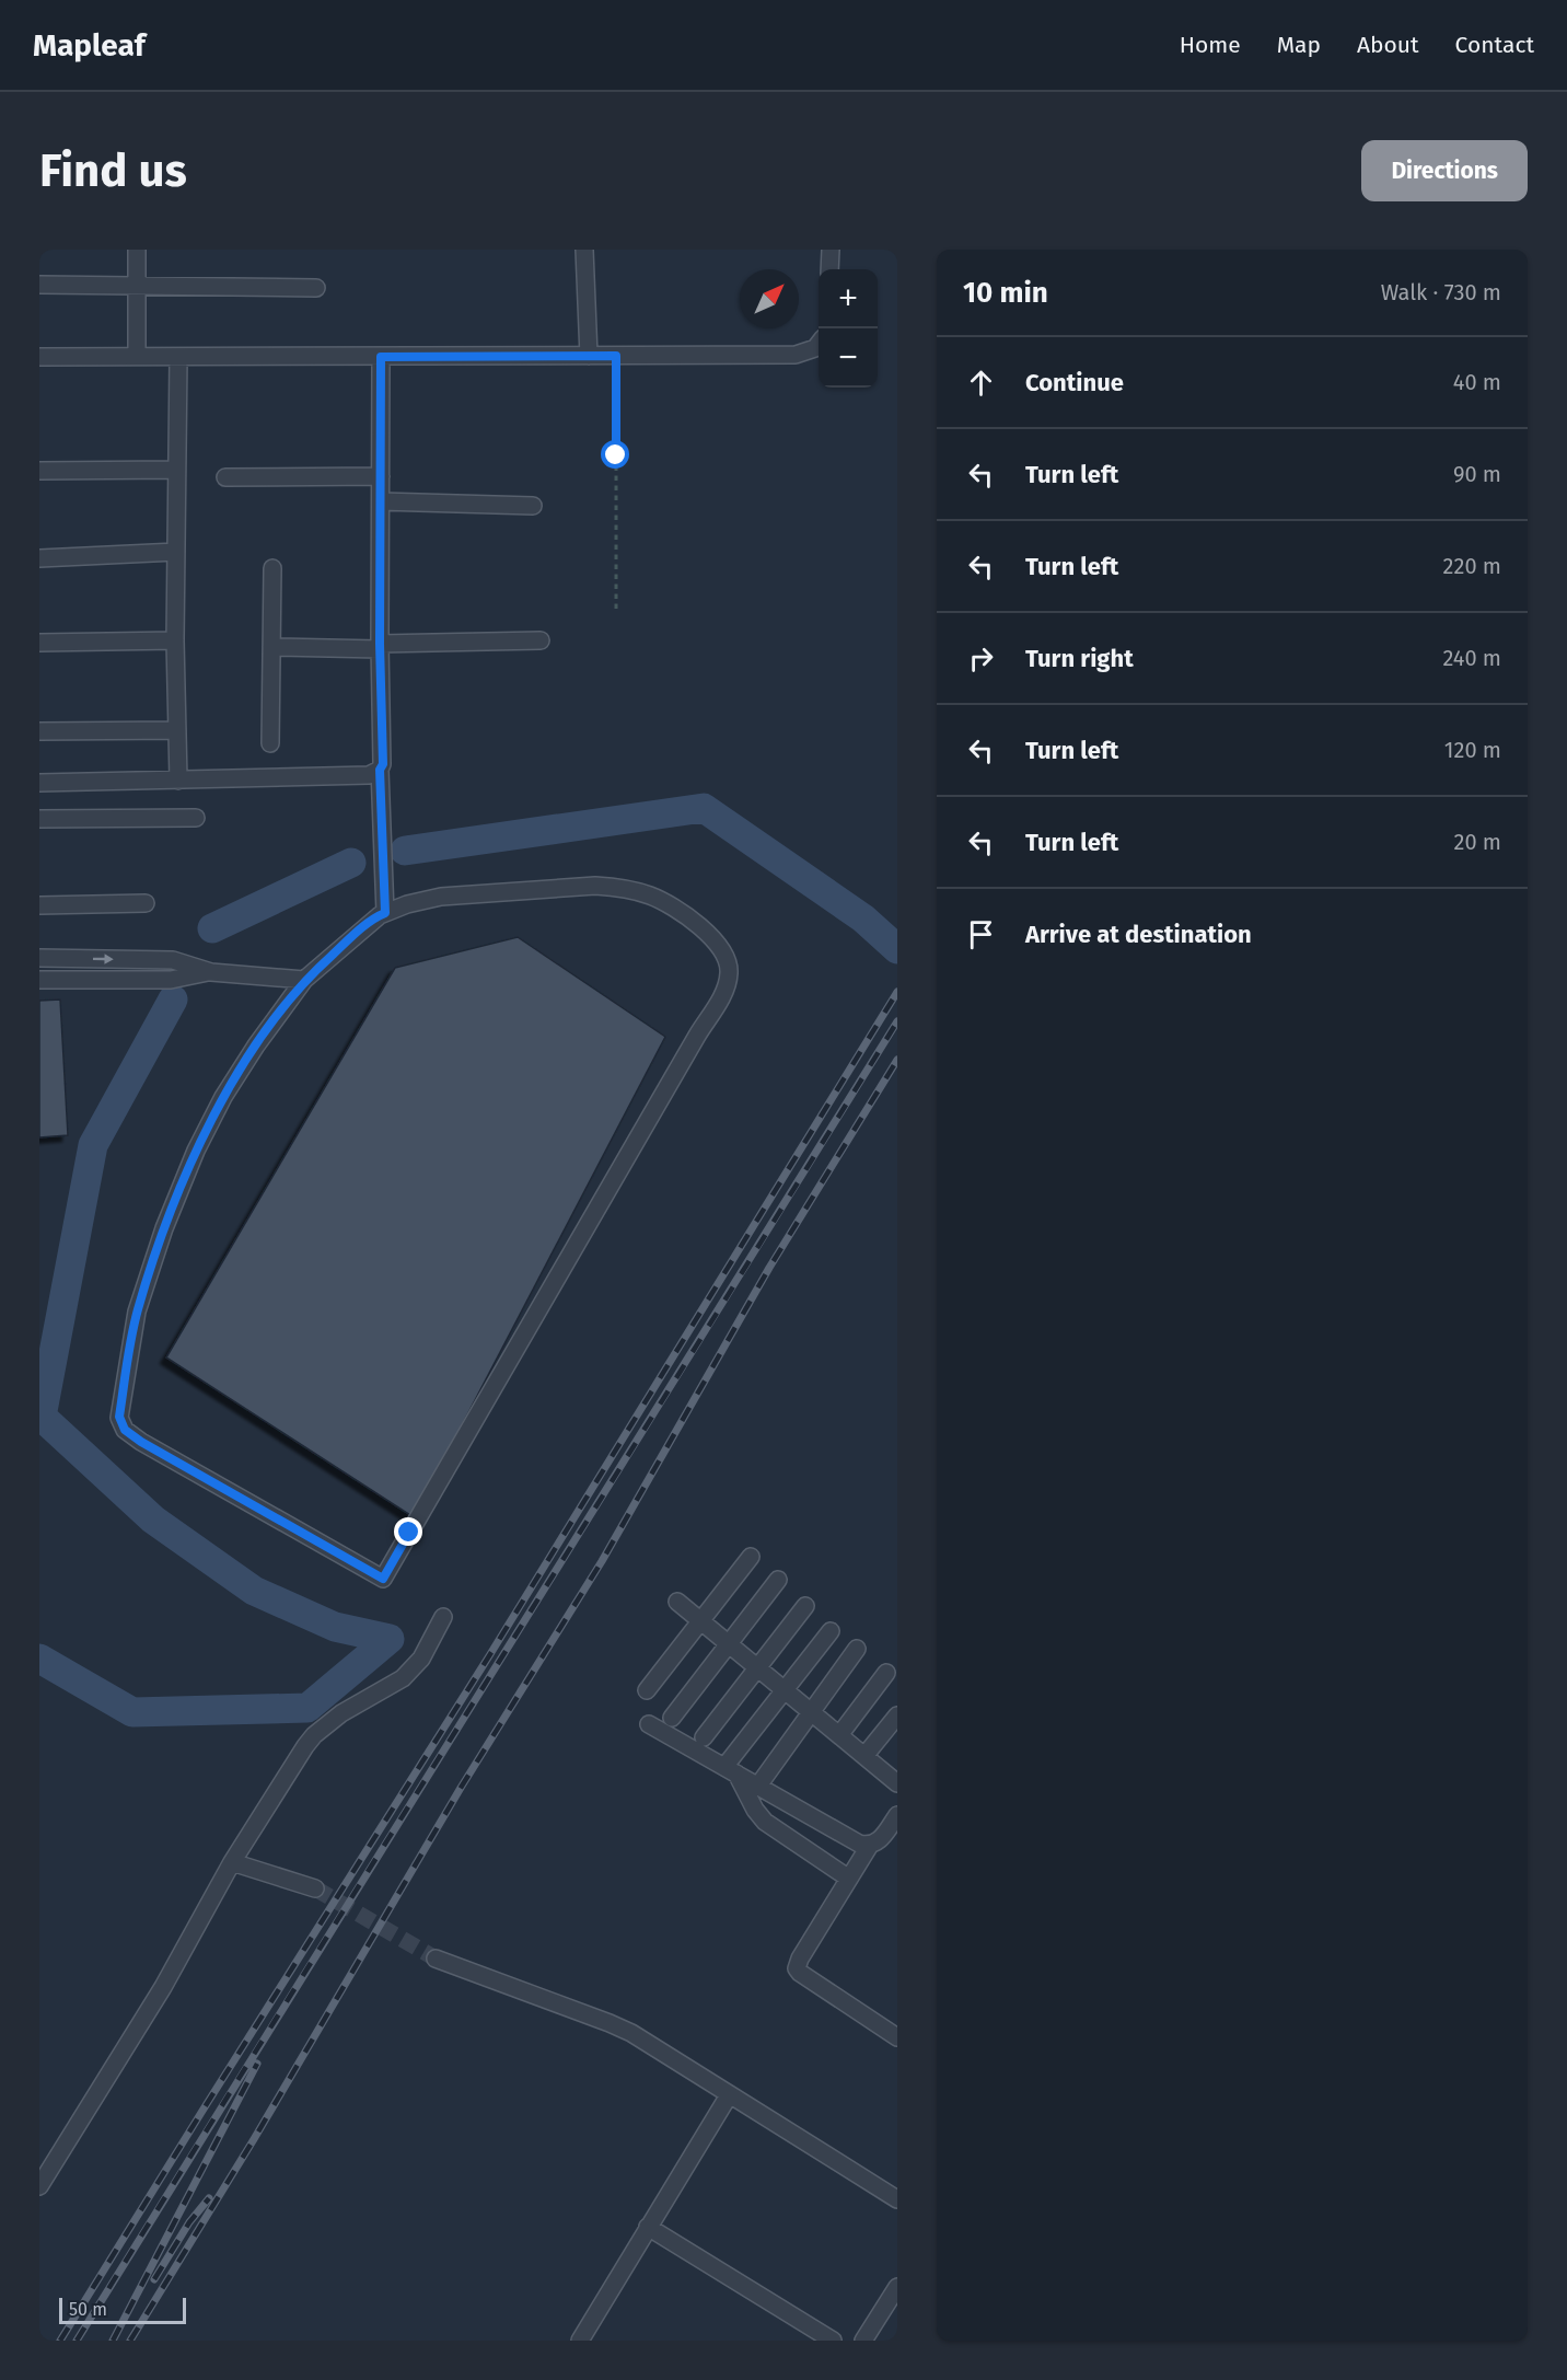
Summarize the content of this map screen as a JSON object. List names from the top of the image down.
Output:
{
  "scale_bar": "50 m",
  "north": "top right",
  "page": {
    "header": "Mapleaf",
    "nav": [
      "Home",
      "Map",
      "About",
      "Contact"
    ],
    "buttons": "Directions",
    "title": "Find us",
    "heading": ["10 min", "Walk · 730 m"],
    "map_buttons": ["+", "−"],
    "list": [
      ["Continue", "40 m"],
      ["Turn left", "90 m"],
      ["Turn left", "220 m"],
      ["Turn right", "240 m"],
      ["Turn left", "120 m"],
      ["Turn left", "20 m"],
      "Arrive at destination"
    ],
    "scale": "50 m"
  }
}
